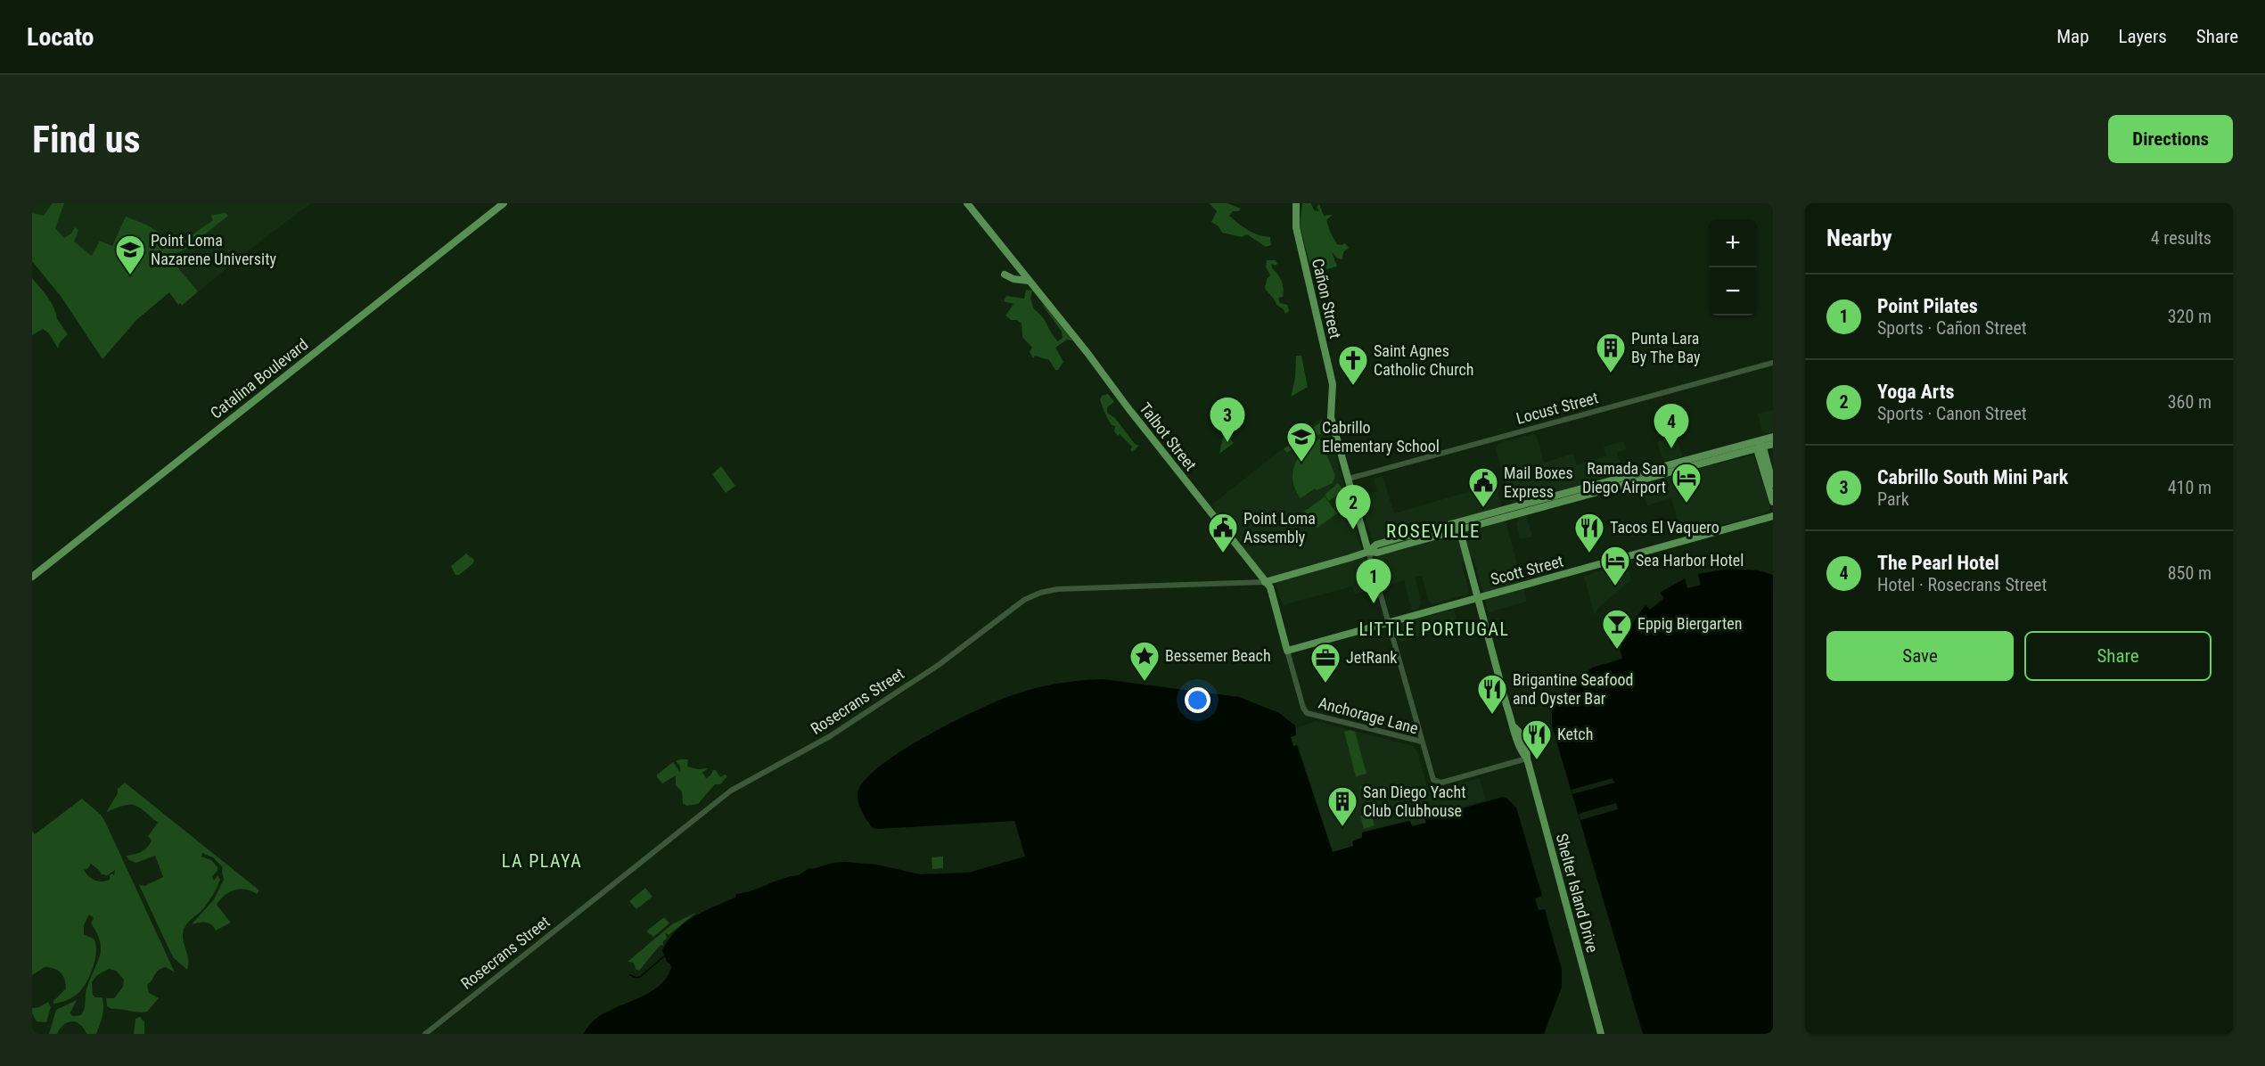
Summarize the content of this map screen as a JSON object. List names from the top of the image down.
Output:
{
  "streets": {
    "main road": [
      "Cañon Street",
      "Catalina Boulevard",
      "Talbot Street",
      "Scott Street",
      "Rosecrans Street",
      "Shelter Island Drive"
    ],
    "street": ["Locust Street", "Anchorage Lane"]
  },
  "crossings": [
    ["Cañon Street", "Locust Street"],
    ["Cañon Street", "Rosecrans Street"],
    ["Talbot Street", "Scott Street"],
    ["Talbot Street", "Rosecrans Street"],
    ["Talbot Street", "Anchorage Lane"],
    ["Scott Street", "Shelter Island Drive"],
    ["Rosecrans Street", "Shelter Island Drive"],
    ["Anchorage Lane", "Shelter Island Drive"]
  ],
  "districts": ["ROSEVILLE", "LITTLE PORTUGAL", "LA PLAYA"],
  "places": {
    "school or university": ["Point Loma Nazarene University", "Cabrillo Elementary School"],
    "building": ["Punta Lara By The Bay", "San Diego Yacht Club Clubhouse"],
    "church": ["Saint Agnes Catholic Church"],
    "hotel": ["Ramada San Diego Airport", "Sea Harbor Hotel"],
    "public building": ["Mail Boxes Express", "Point Loma Assembly"],
    "restaurant": ["Tacos El Vaquero", "Brigantine Seafood and Oyster Bar", "Ketch"],
    "bar": ["Eppig Biergarten"],
    "place": ["Bessemer Beach"],
    "office": ["JetRank"]
  },
  "page": {
    "header": "Locato",
    "nav": ["Map", "Layers", "Share"],
    "buttons": [
      "Directions",
      ["Save", "Share"]
    ],
    "title": "Find us",
    "heading": ["Nearby", "4 results"],
    "map_buttons": ["+", "−"],
    "list": [
      {
        "mark": "1",
        "name": "Point Pilates",
        "note": "Sports · Cañon Street",
        "value": "320 m"
      },
      {
        "mark": "2",
        "name": "Yoga Arts",
        "note": "Sports · Canon Street",
        "value": "360 m"
      },
      {
        "mark": "3",
        "name": "Cabrillo South Mini Park",
        "note": "Park",
        "value": "410 m"
      },
      {
        "mark": "4",
        "name": "The Pearl Hotel",
        "note": "Hotel · Rosecrans Street",
        "value": "850 m"
      }
    ],
    "pins": [
      "3",
      "4",
      "2",
      "1"
    ]
  }
}
